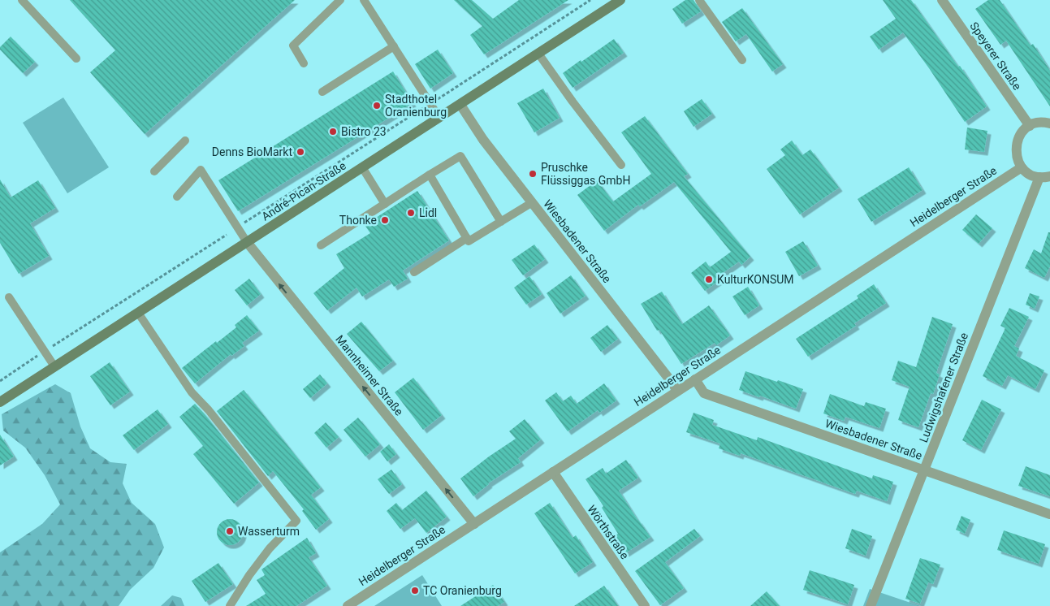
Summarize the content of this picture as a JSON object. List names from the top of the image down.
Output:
{
  "streets": {
    "street": [
      "Speyerer Straße",
      "André-Pican-Straße",
      "Heidelberger Straße",
      "Wiesbadener Straße",
      "Mannheimer Straße",
      "Ludwigshafener Straße",
      "Wörthstraße"
    ]
  },
  "crossings": [
    ["André-Pican-Straße", "Wiesbadener Straße"],
    ["André-Pican-Straße", "Mannheimer Straße"],
    ["Heidelberger Straße", "Wiesbadener Straße"],
    ["Heidelberger Straße", "Mannheimer Straße"],
    ["Heidelberger Straße", "Wörthstraße"],
    ["Wiesbadener Straße", "Ludwigshafener Straße"]
  ],
  "one_way": ["Mannheimer Straße"],
  "places": [
    "Stadthotel Oranienburg",
    "Bistro 23",
    "Denns BioMarkt",
    "Pruschke Flüssiggas GmbH",
    "Lidl",
    "Thonke",
    "KulturKONSUM",
    "Wasserturm",
    "TC Oranienburg"
  ]
}
